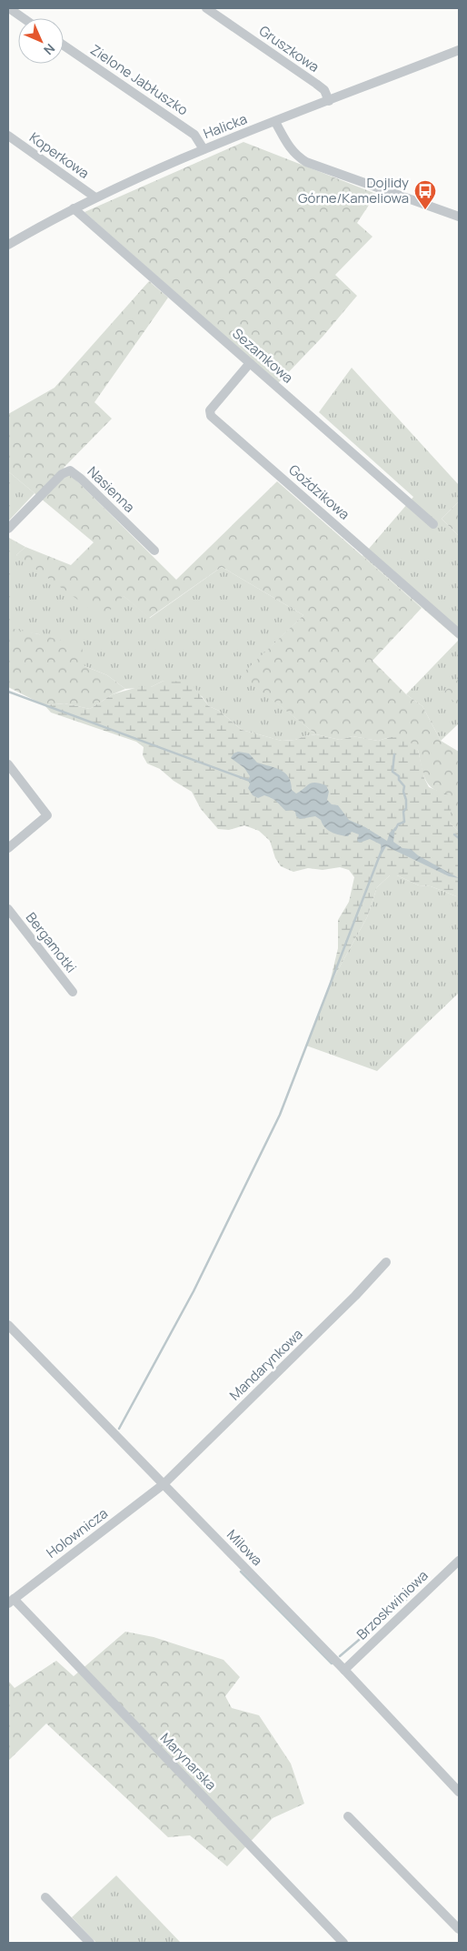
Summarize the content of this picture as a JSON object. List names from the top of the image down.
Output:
{
  "streets": {
    "street": [
      "Gruszkowa",
      "Zielone Jabłuszko",
      "Halicka",
      "Koperkowa",
      "Sezamkowa",
      "Nasienna",
      "Goździkowa",
      "Bergamotki",
      "Mandarynkowa",
      "Holownicza",
      "Milowa",
      "Brzoskwiniowa",
      "Marynarska"
    ]
  },
  "crossings": [
    ["Gruszkowa", "Halicka"],
    ["Zielone Jabłuszko", "Halicka"],
    ["Halicka", "Koperkowa"],
    ["Halicka", "Sezamkowa"],
    ["Sezamkowa", "Goździkowa"],
    ["Mandarynkowa", "Holownicza"],
    ["Mandarynkowa", "Milowa"],
    ["Holownicza", "Milowa"],
    ["Holownicza", "Marynarska"],
    ["Milowa", "Brzoskwiniowa"]
  ],
  "places": {
    "bus stop": ["Dojlidy Górne/Kameliowa"]
  },
  "north": "bottom right"
}
